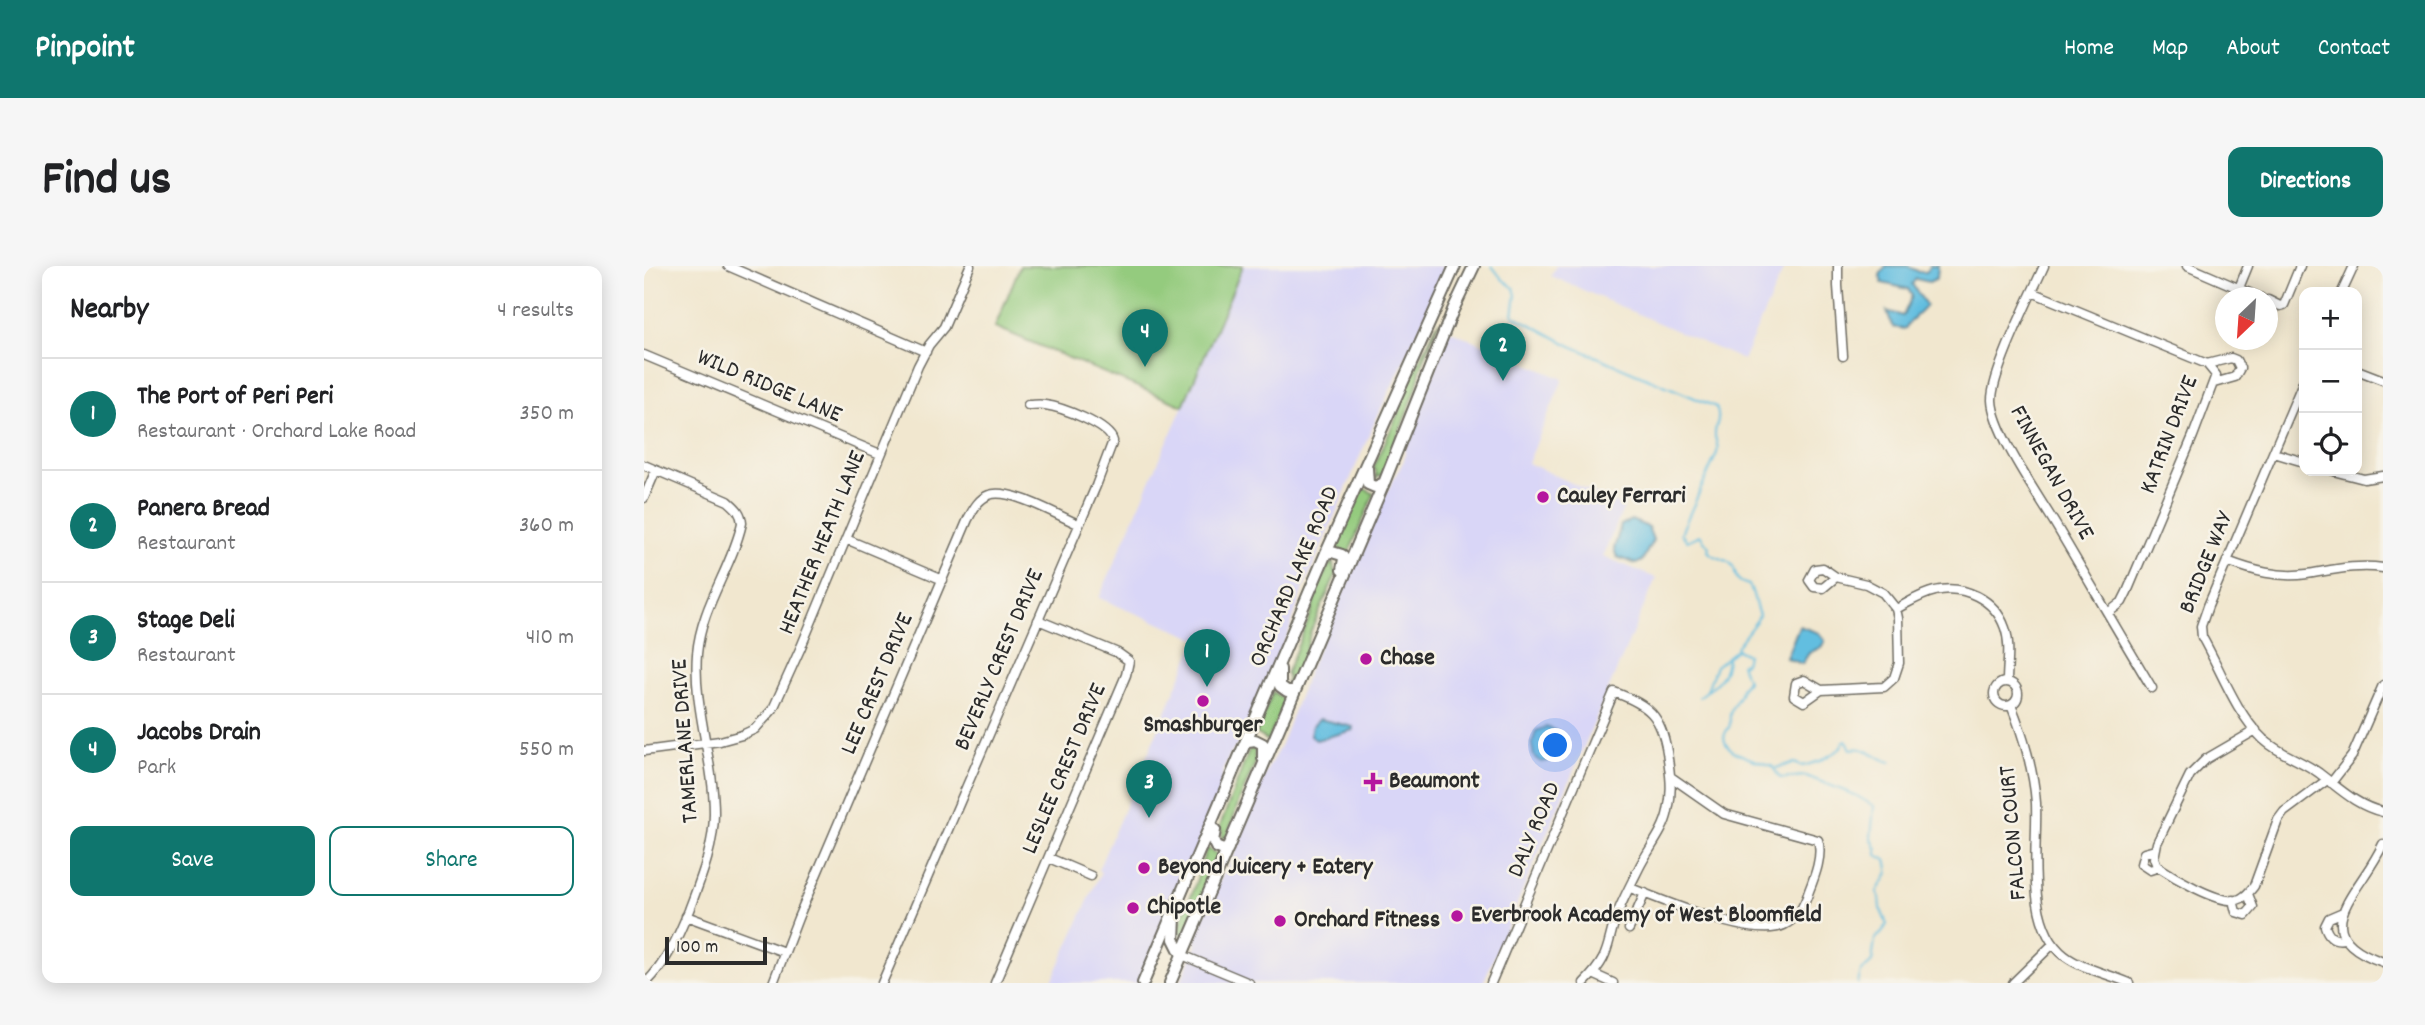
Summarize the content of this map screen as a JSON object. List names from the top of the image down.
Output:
{
  "streets": {
    "main road": ["ORCHARD LAKE ROAD"],
    "street": [
      "WILD RIDGE LANE",
      "KATRIN DRIVE",
      "FINNEGAN DRIVE",
      "HEATHER HEATH LANE",
      "BRIDGE WAY",
      "BEVERLY CREST DRIVE",
      "LEE CREST DRIVE",
      "TAMERLANE DRIVE",
      "LESLEE CREST DRIVE",
      "DALY ROAD",
      "FALCON COURT"
    ]
  },
  "crossings": [
    ["WILD RIDGE LANE", "HEATHER HEATH LANE"],
    ["KATRIN DRIVE", "FINNEGAN DRIVE"],
    ["HEATHER HEATH LANE", "TAMERLANE DRIVE"],
    ["BEVERLY CREST DRIVE", "LEE CREST DRIVE"],
    ["BEVERLY CREST DRIVE", "LESLEE CREST DRIVE"]
  ],
  "places": {
    "other": [
      "Cauley Ferrari",
      "Chase",
      "Smashburger",
      "Beyond Juicery + Eatery",
      "Chipotle",
      "Everbrook Academy of West Bloomfield",
      "Orchard Fitness"
    ],
    "health": ["Beaumont"]
  },
  "scale_bar": "100 m",
  "north": "bottom left",
  "page": {
    "header": "Pinpoint",
    "nav": [
      "Home",
      "Map",
      "About",
      "Contact"
    ],
    "title": "Find us",
    "buttons": [
      "Directions",
      ["Save", "Share"]
    ],
    "heading": ["Nearby", "4 results"],
    "map_buttons": ["+", "−"],
    "pins": [
      "4",
      "2",
      "1",
      "3"
    ],
    "list": [
      {
        "mark": "1",
        "name": "The Port of Peri Peri",
        "note": "Restaurant · Orchard Lake Road",
        "value": "350 m"
      },
      {
        "mark": "2",
        "name": "Panera Bread",
        "note": "Restaurant",
        "value": "360 m"
      },
      {
        "mark": "3",
        "name": "Stage Deli",
        "note": "Restaurant",
        "value": "410 m"
      },
      {
        "mark": "4",
        "name": "Jacobs Drain",
        "note": "Park",
        "value": "550 m"
      }
    ],
    "scale": "100 m"
  }
}
